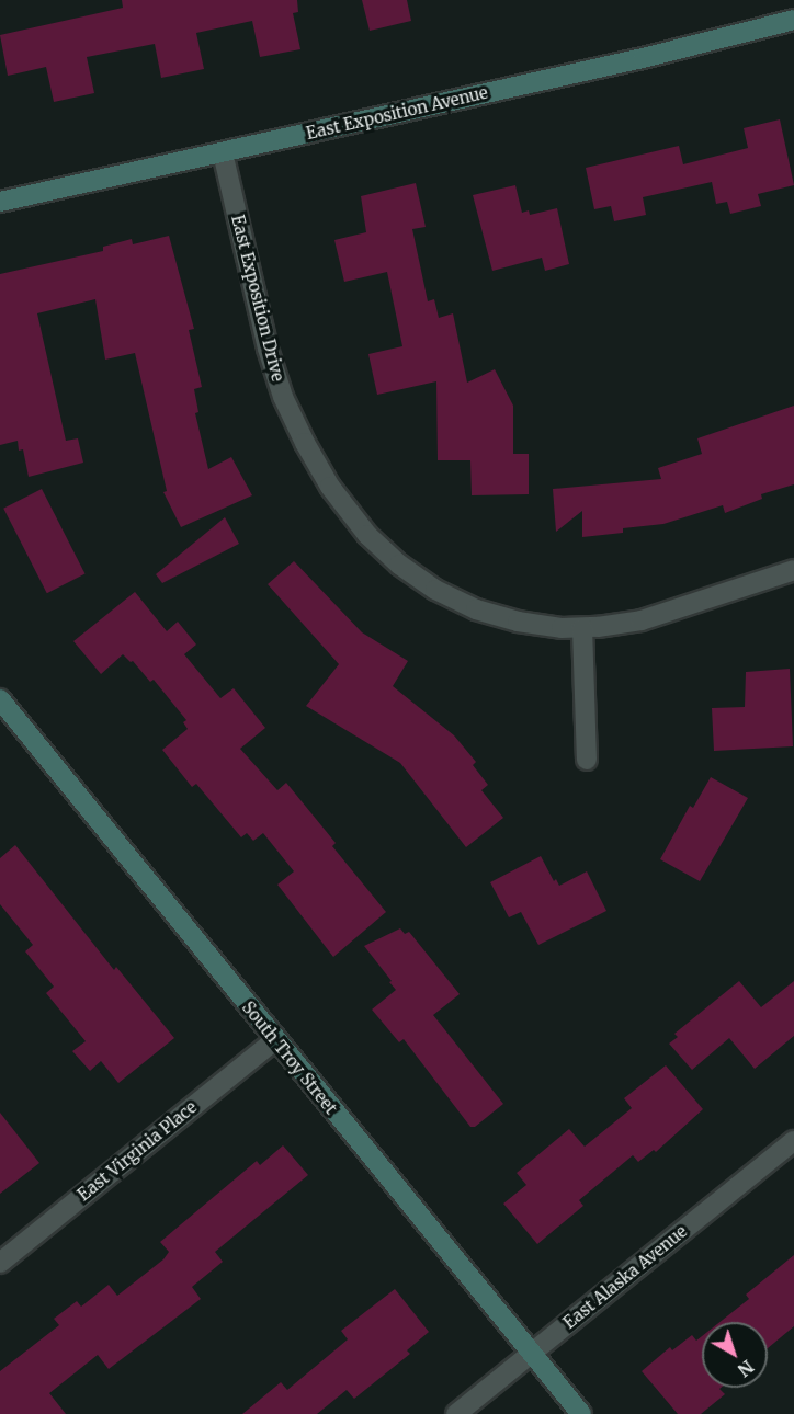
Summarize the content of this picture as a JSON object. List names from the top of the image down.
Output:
{
  "streets": {
    "street": [
      "East Exposition Avenue",
      "East Exposition Drive",
      "South Troy Street",
      "East Virginia Place",
      "East Alaska Avenue"
    ]
  },
  "crossings": [
    ["East Exposition Avenue", "East Exposition Drive"],
    ["South Troy Street", "East Virginia Place"],
    ["South Troy Street", "East Alaska Avenue"]
  ],
  "north": "bottom right"
}
